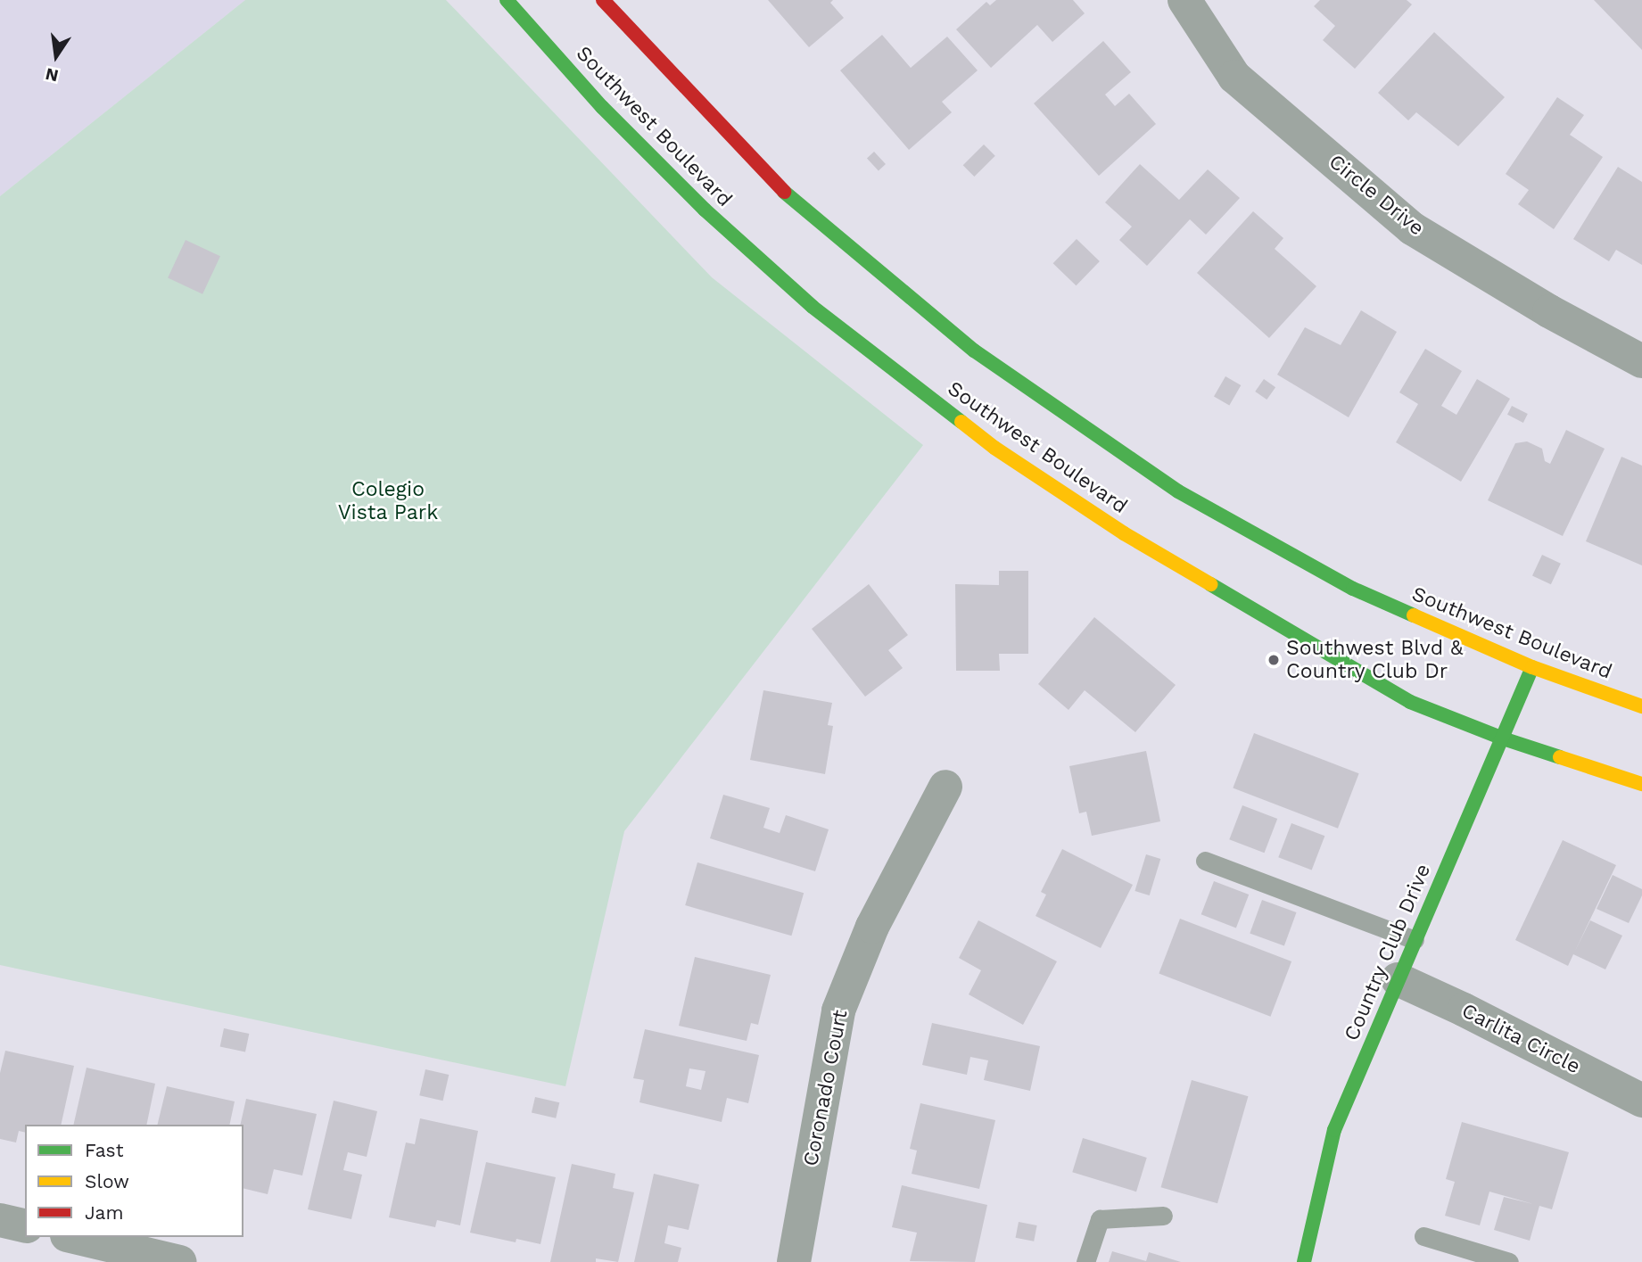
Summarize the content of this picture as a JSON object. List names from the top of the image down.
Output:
{
  "streets": {
    "street": [
      "Southwest Boulevard",
      "Circle Drive",
      "Country Club Drive",
      "Carlita Circle",
      "Coronado Court"
    ]
  },
  "crossings": [
    ["Southwest Boulevard", "Country Club Drive"],
    ["Country Club Drive", "Carlita Circle"]
  ],
  "parks": ["Colegio Vista Park"],
  "places": ["Southwest Blvd & Country Club Dr"],
  "legend": ["Fast", "Slow", "Jam"],
  "north": "bottom"
}
